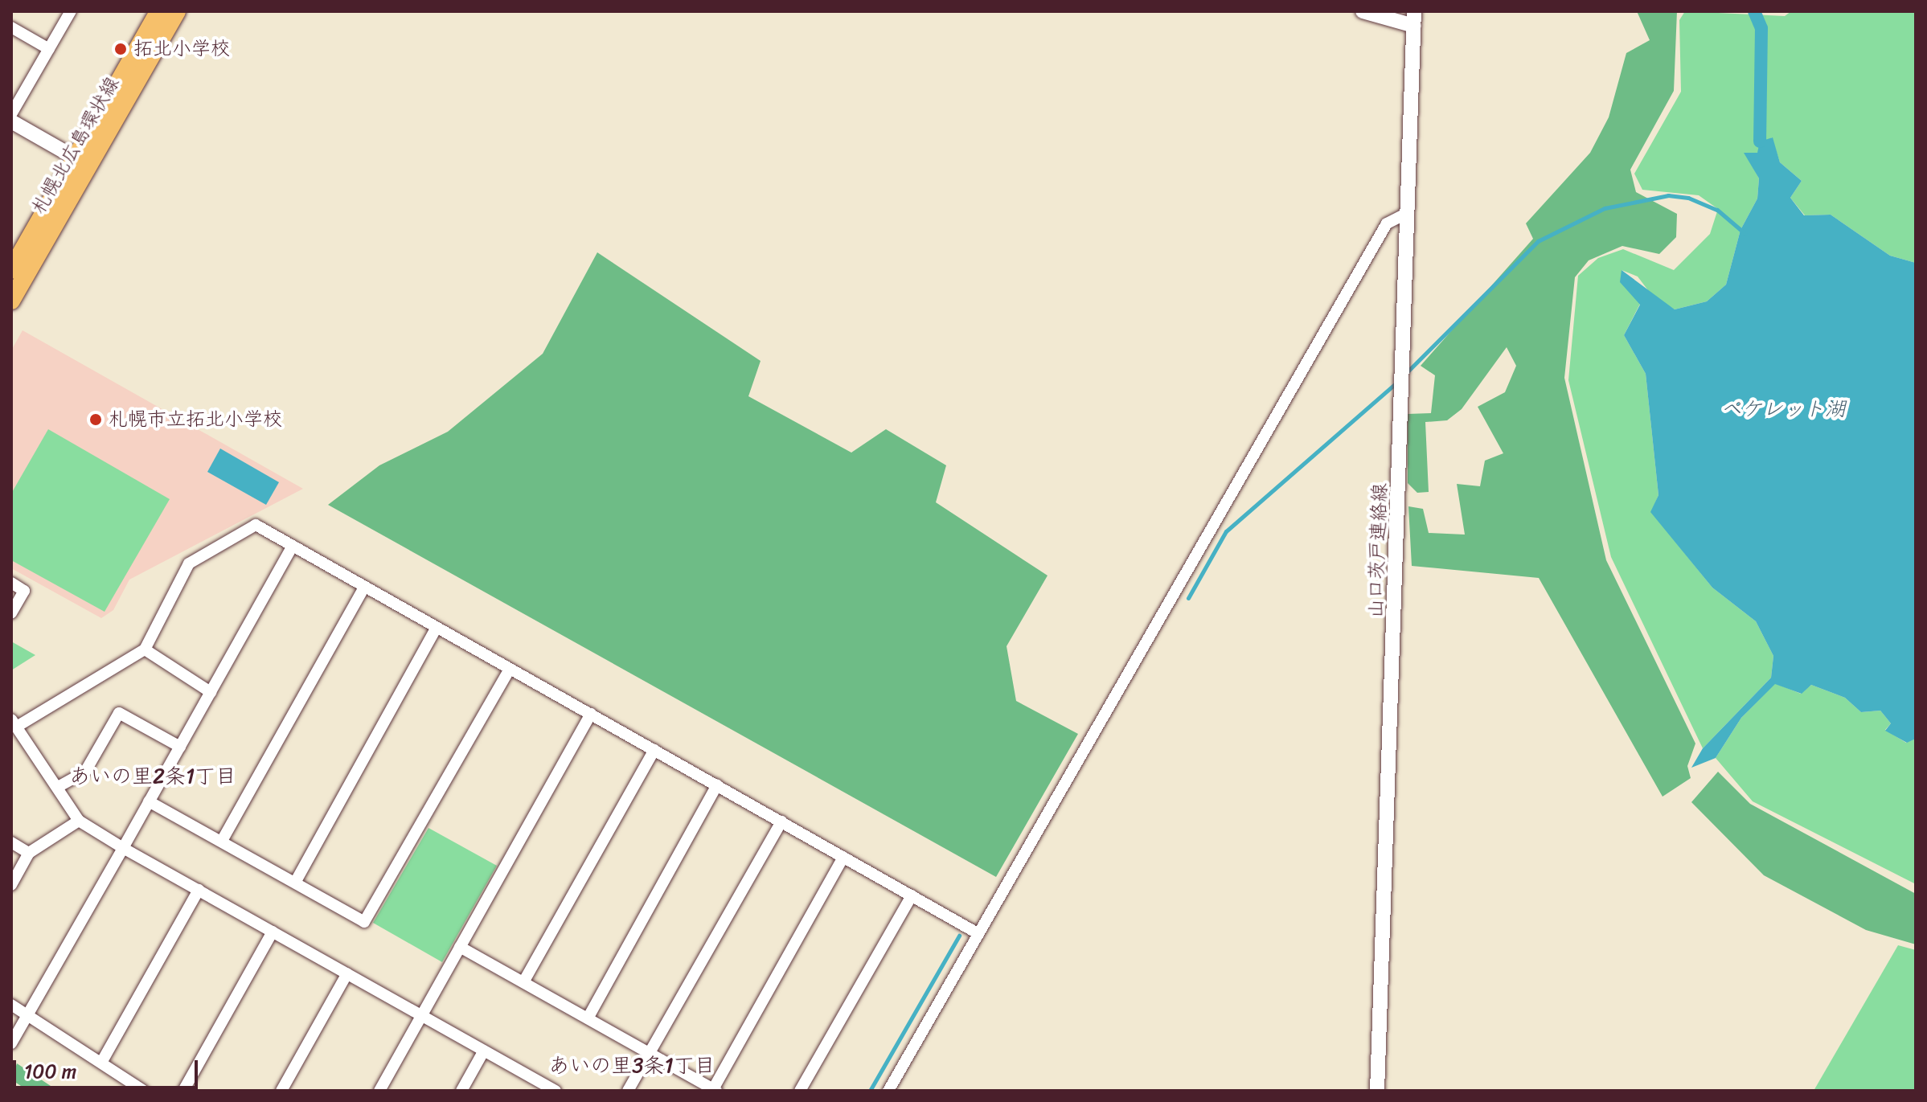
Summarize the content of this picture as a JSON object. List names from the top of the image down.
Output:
{
  "streets": {
    "main road": ["札幌北広島環状線"],
    "street": ["山口茨戸連絡線"]
  },
  "districts": ["あいの里2条1丁目", "あいの里3条1丁目"],
  "water": ["ペケレット湖"],
  "places": ["拓北小学校", "札幌市立拓北小学校"],
  "scale_bar": "100 m"
}
